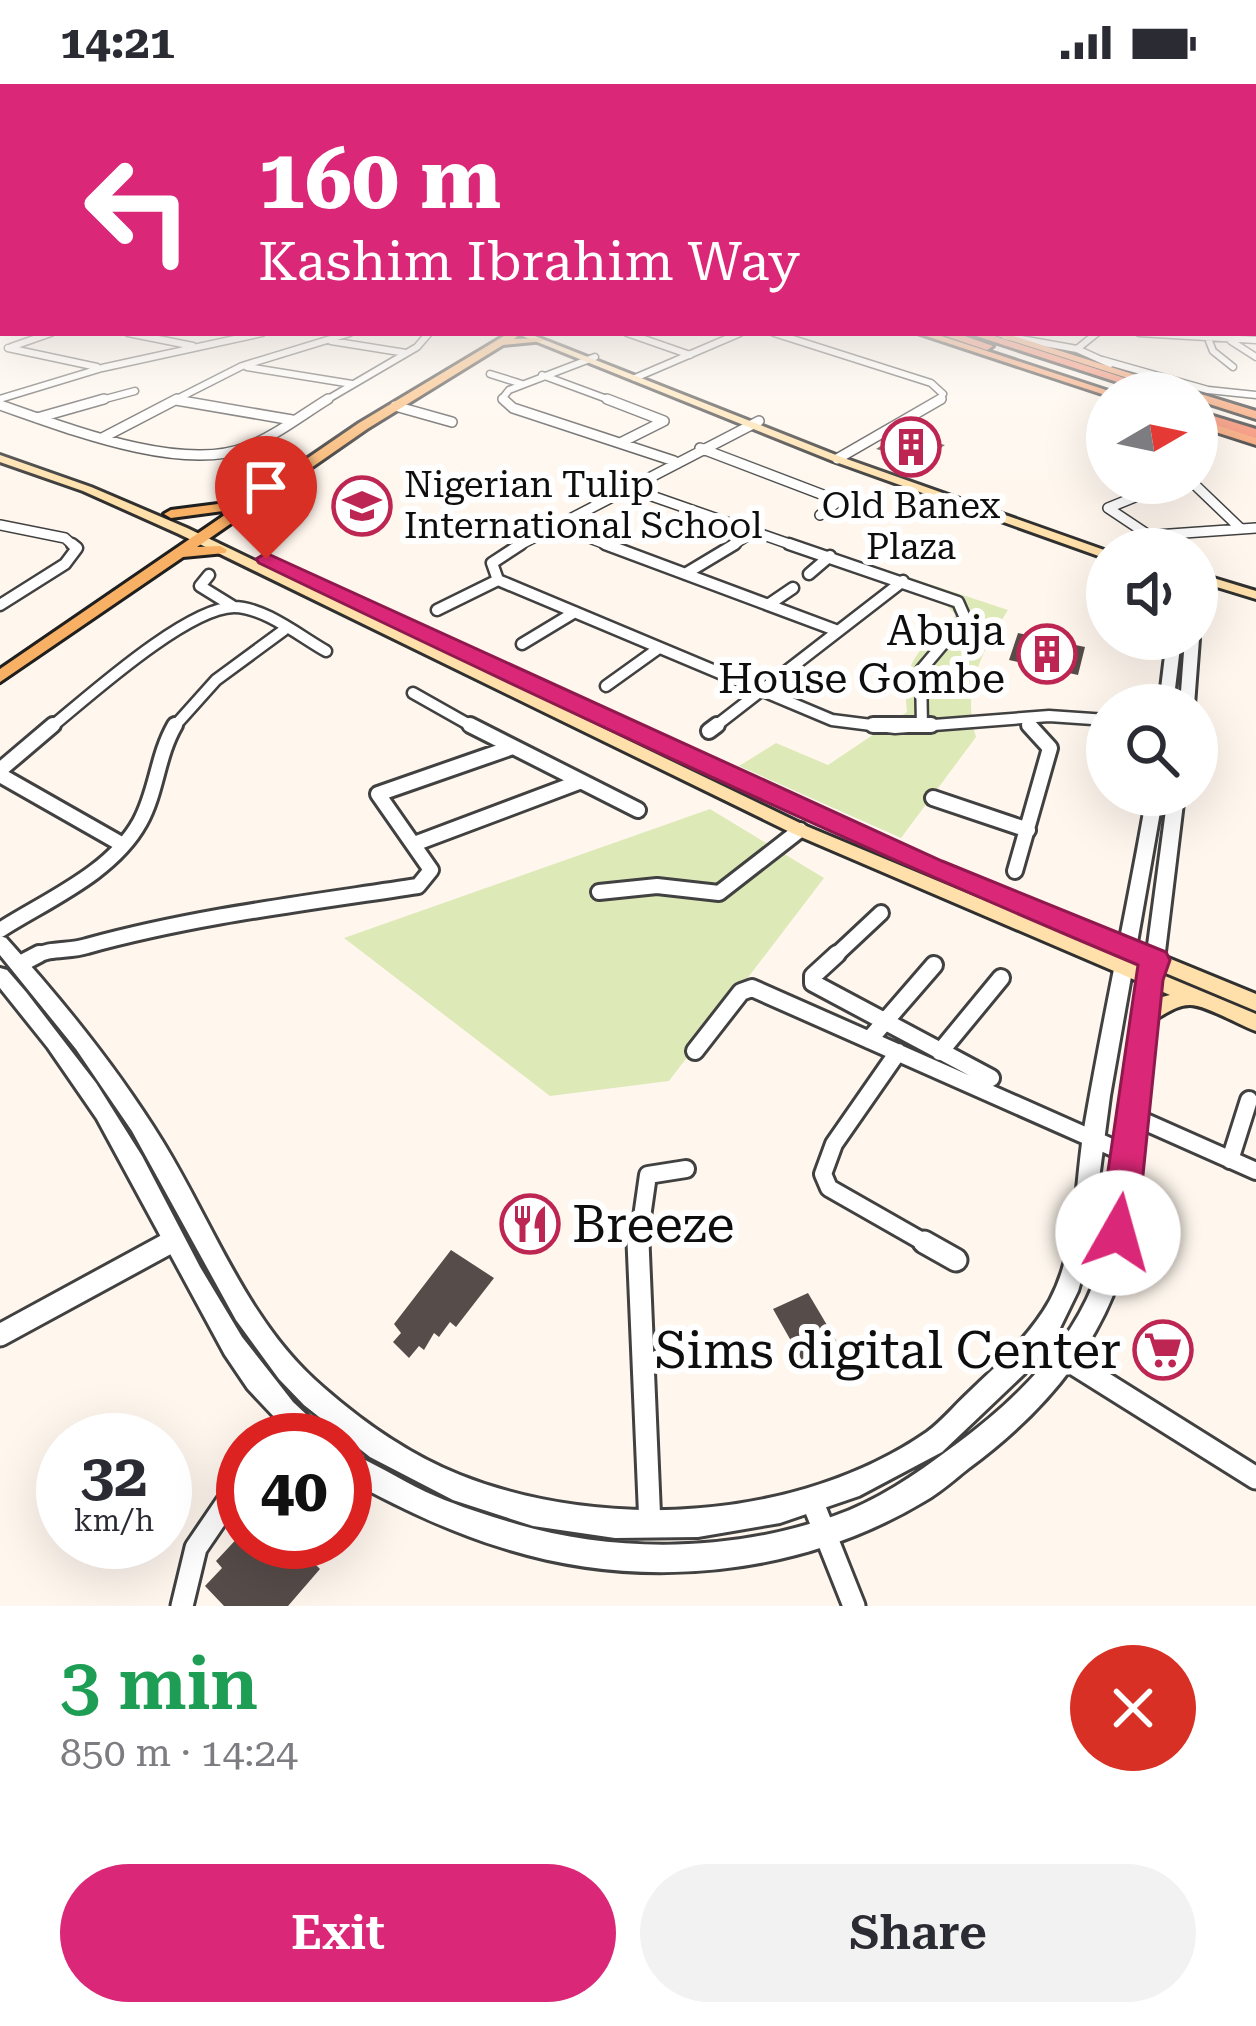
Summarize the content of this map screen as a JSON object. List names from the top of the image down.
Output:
{
  "places": {
    "building": ["Old Banex Plaza", "Abuja House Gombe"],
    "school or university": ["Nigerian Tulip International School"],
    "restaurant": ["Breeze"],
    "supermarket": ["Sims digital Center"]
  },
  "north": "right",
  "page": {
    "status": "14:21",
    "turn": ["160 m", "Kashim Ibrahim Way"],
    "speed": "32 km/h",
    "limit": "40",
    "heading": ["3 min", "850 m · 14:24"],
    "buttons": ["Exit", "Share"]
  }
}
